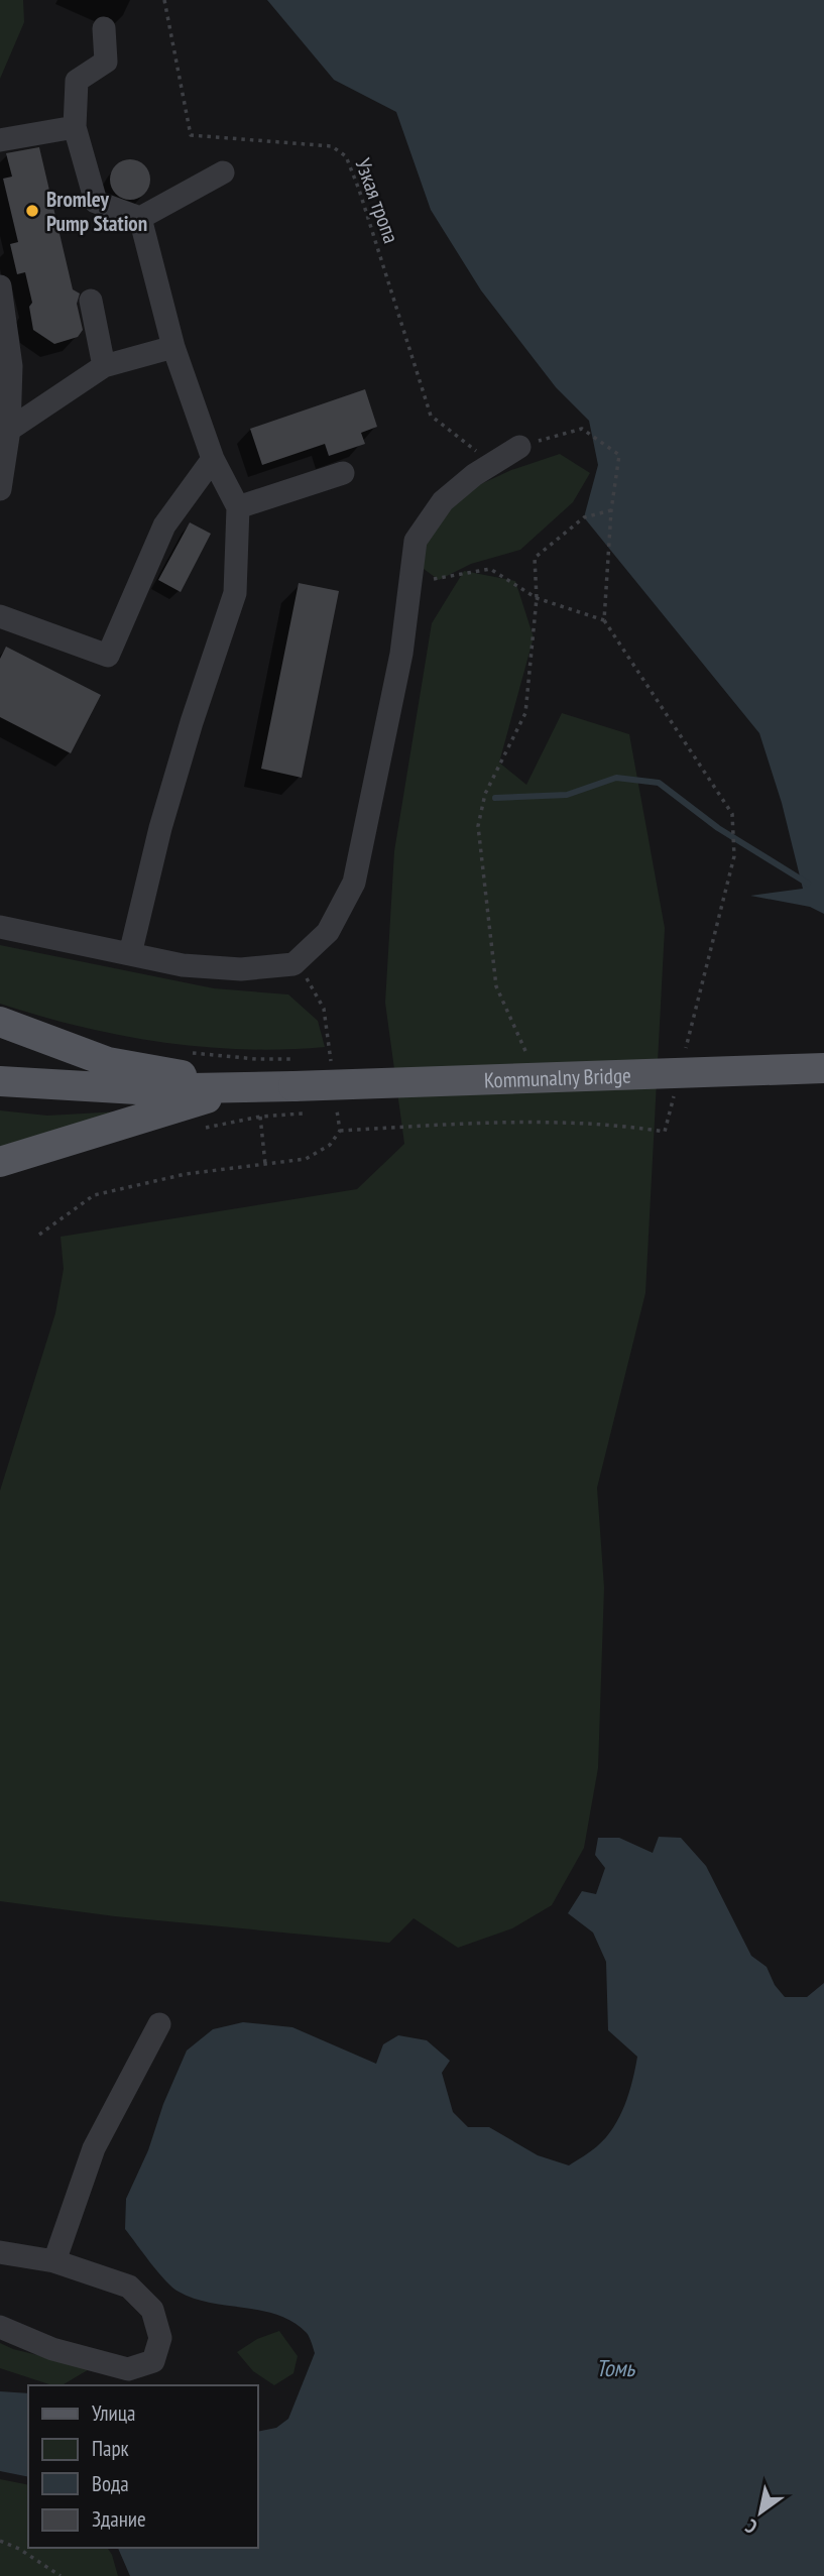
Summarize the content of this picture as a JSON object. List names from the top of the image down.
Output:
{
  "streets": {
    "main road": ["Kommunalny Bridge"],
    "path": ["Узкая тропа"]
  },
  "water": ["Томь"],
  "places": ["Bromley Pump Station"],
  "legend": [
    "Улица",
    "Парк",
    "Вода",
    "Здание"
  ],
  "north": "bottom left"
}
